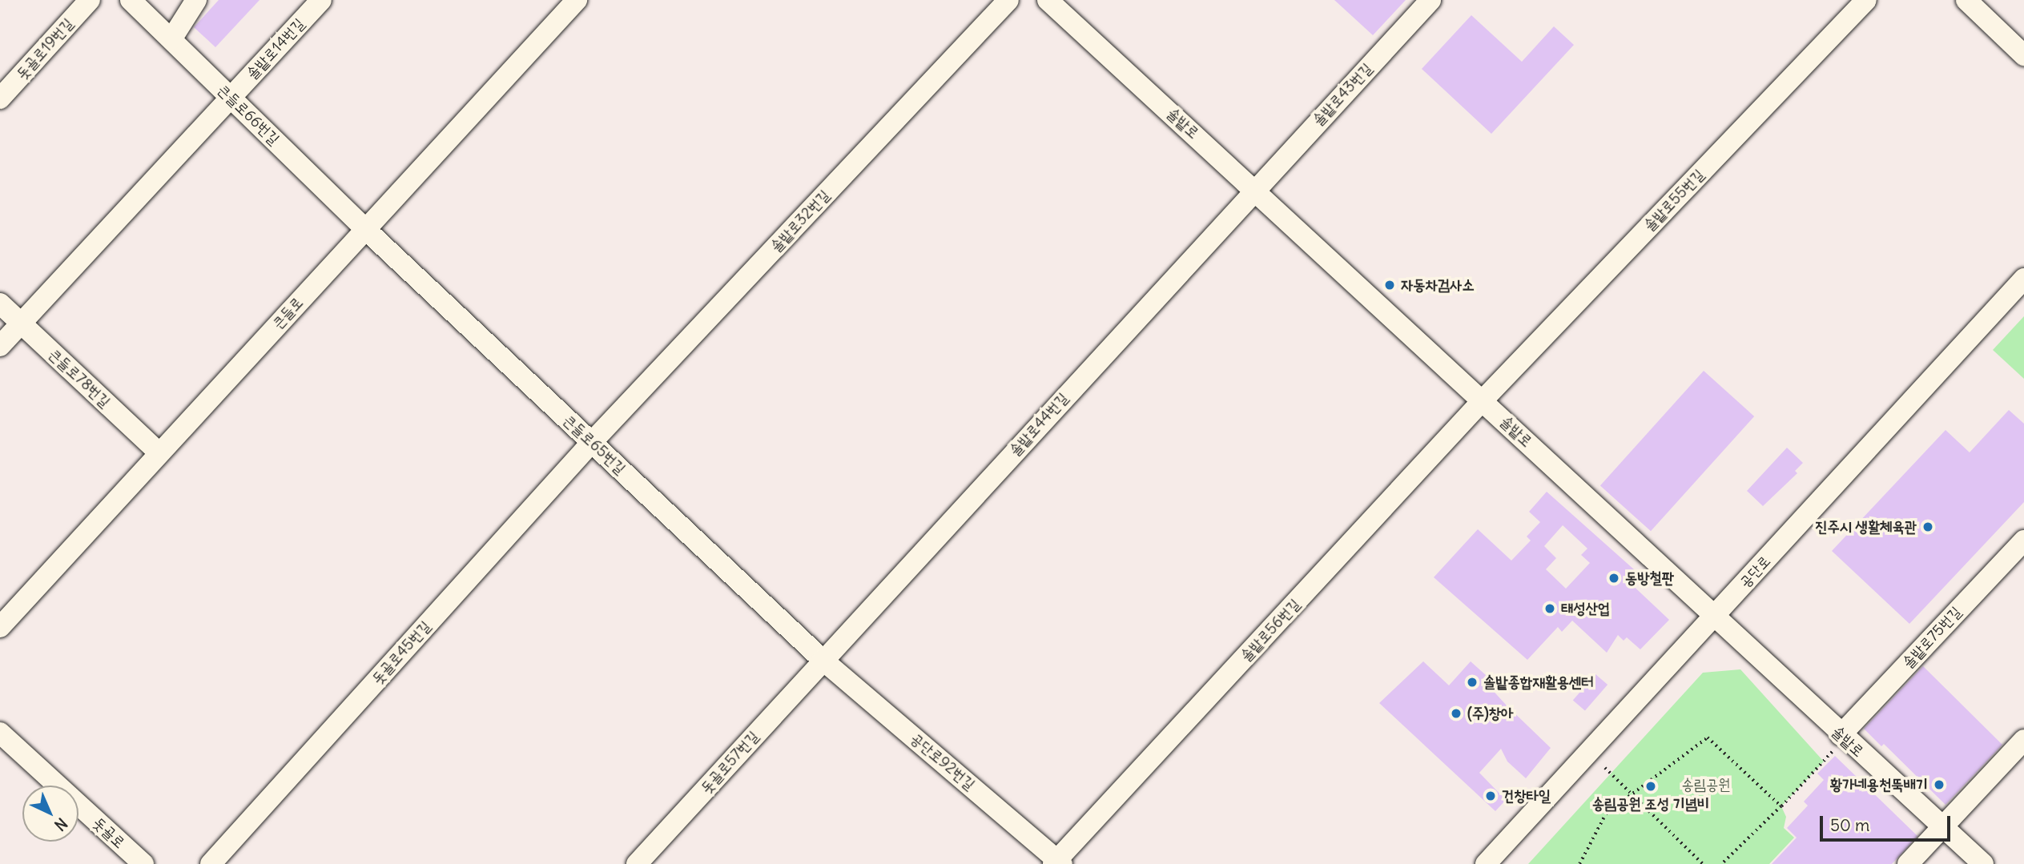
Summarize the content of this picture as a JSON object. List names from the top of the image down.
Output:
{
  "streets": {
    "street": [
      "돗골로19번길",
      "솔밭로14번길",
      "솔밭로43번길",
      "큰들로66번길",
      "솔밭로",
      "솔밭로55번길",
      "솔밭로32번길",
      "큰들로",
      "큰들로78번길",
      "솔밭로44번길",
      "큰들로65번길",
      "공단로",
      "솔밭로56번길",
      "솔밭로75번길",
      "돗골로45번길",
      "공단로92번길",
      "돗골로57번길",
      "돗골로"
    ]
  },
  "crossings": [
    ["솔밭로14번길", "큰들로66번길"],
    ["솔밭로14번길", "큰들로78번길"],
    ["솔밭로43번길", "솔밭로"],
    ["솔밭로43번길", "솔밭로44번길"],
    ["큰들로66번길", "큰들로"],
    ["큰들로66번길", "큰들로65번길"],
    ["솔밭로", "솔밭로55번길"],
    ["솔밭로", "솔밭로44번길"],
    ["솔밭로", "공단로"],
    ["솔밭로", "솔밭로56번길"],
    ["솔밭로", "솔밭로75번길"],
    ["솔밭로55번길", "솔밭로56번길"],
    ["솔밭로32번길", "큰들로65번길"],
    ["솔밭로32번길", "돗골로45번길"],
    ["큰들로", "큰들로78번길"],
    ["큰들로", "큰들로65번길"],
    ["솔밭로44번길", "큰들로65번길"],
    ["솔밭로44번길", "공단로92번길"],
    ["솔밭로44번길", "돗골로57번길"],
    ["큰들로65번길", "돗골로45번길"],
    ["큰들로65번길", "공단로92번길"],
    ["큰들로65번길", "돗골로57번길"],
    ["솔밭로56번길", "공단로92번길"],
    ["공단로92번길", "돗골로57번길"]
  ],
  "parks": ["송림공원"],
  "places": [
    "자동차검사소",
    "진주시 생활체육관",
    "동방철판",
    "태성산업",
    "솔밭종합재활용센터",
    "(주)창아",
    "황가네용천뚝배기",
    "송림공원 조성 기념비",
    "건창타일"
  ],
  "scale_bar": "50 m",
  "north": "bottom right"
}
